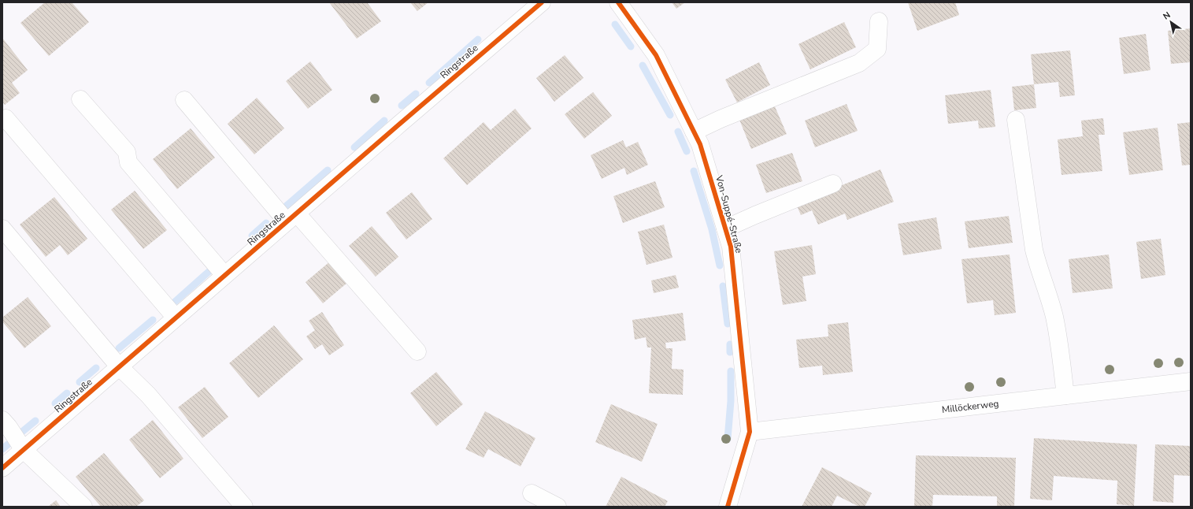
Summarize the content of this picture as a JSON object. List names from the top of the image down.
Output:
{
  "streets": {
    "street": ["Ringstraße", "Von-Suppé-Straße", "Millöckerweg"]
  },
  "crossings": [
    ["Von-Suppé-Straße", "Millöckerweg"]
  ],
  "north": "top left"
}
